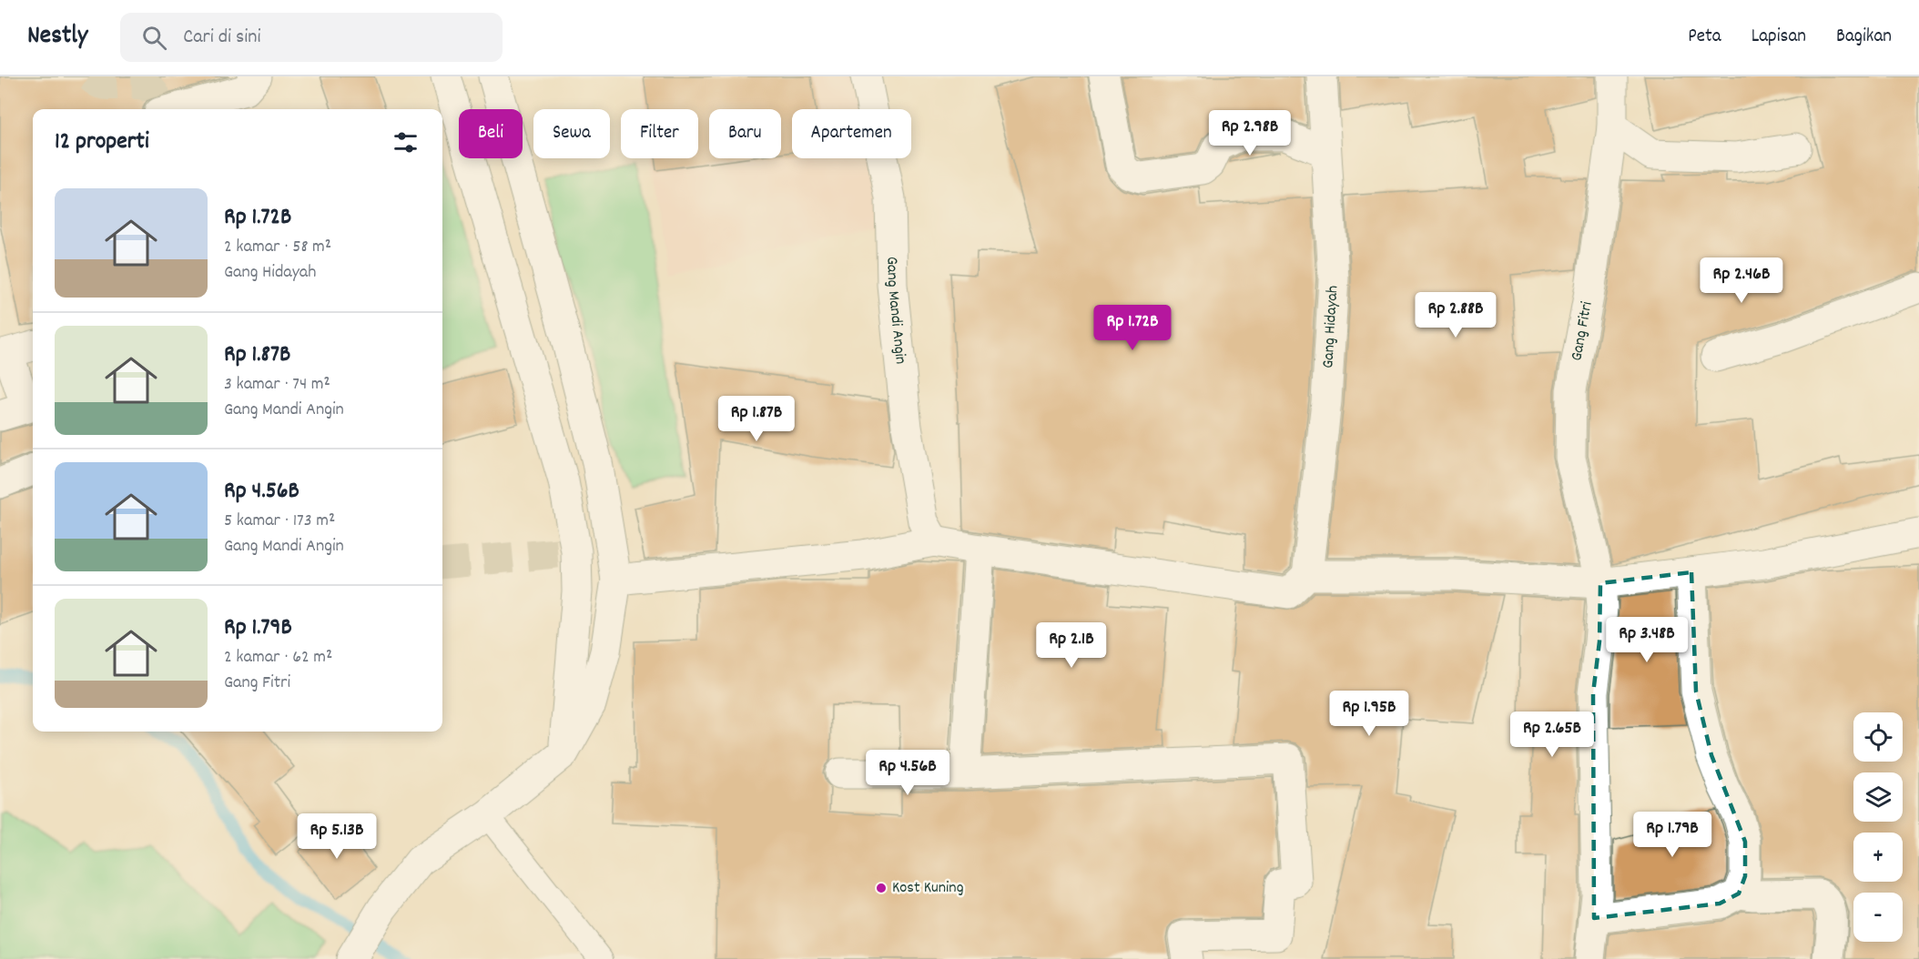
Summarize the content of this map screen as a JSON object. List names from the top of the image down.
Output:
{
  "streets": {
    "street": ["Gang Mandi Angin", "Gang Hidayah", "Gang Fitri"]
  },
  "places": ["Kost Kuning"],
  "page": {
    "header": "Nestly",
    "search": "Cari di sini",
    "nav": ["Peta", "Lapisan", "Bagikan"],
    "chip": [
      "Beli",
      "Sewa",
      "Filter",
      "Baru",
      "Apartemen"
    ],
    "heading": "12 properti",
    "price": [
      "Rp 2.98B",
      "Rp 2.46B",
      "Rp 2.88B",
      "Rp 1.72B",
      "Rp 1.87B",
      "Rp 3.48B",
      "Rp 2.1B",
      "Rp 1.95B",
      "Rp 2.65B",
      "Rp 4.56B",
      "Rp 1.79B",
      "Rp 5.13B"
    ],
    "list": [
      {
        "name": "Rp 1.72B",
        "note": "2 kamar · 58 m² · Gang Hidayah"
      },
      {
        "name": "Rp 1.87B",
        "note": "3 kamar · 74 m² · Gang Mandi Angin"
      },
      {
        "name": "Rp 4.56B",
        "note": "5 kamar · 173 m² · Gang Mandi Angin"
      },
      {
        "name": "Rp 1.79B",
        "note": "2 kamar · 62 m² · Gang Fitri"
      }
    ],
    "map_buttons": ["+", "−"]
  }
}
